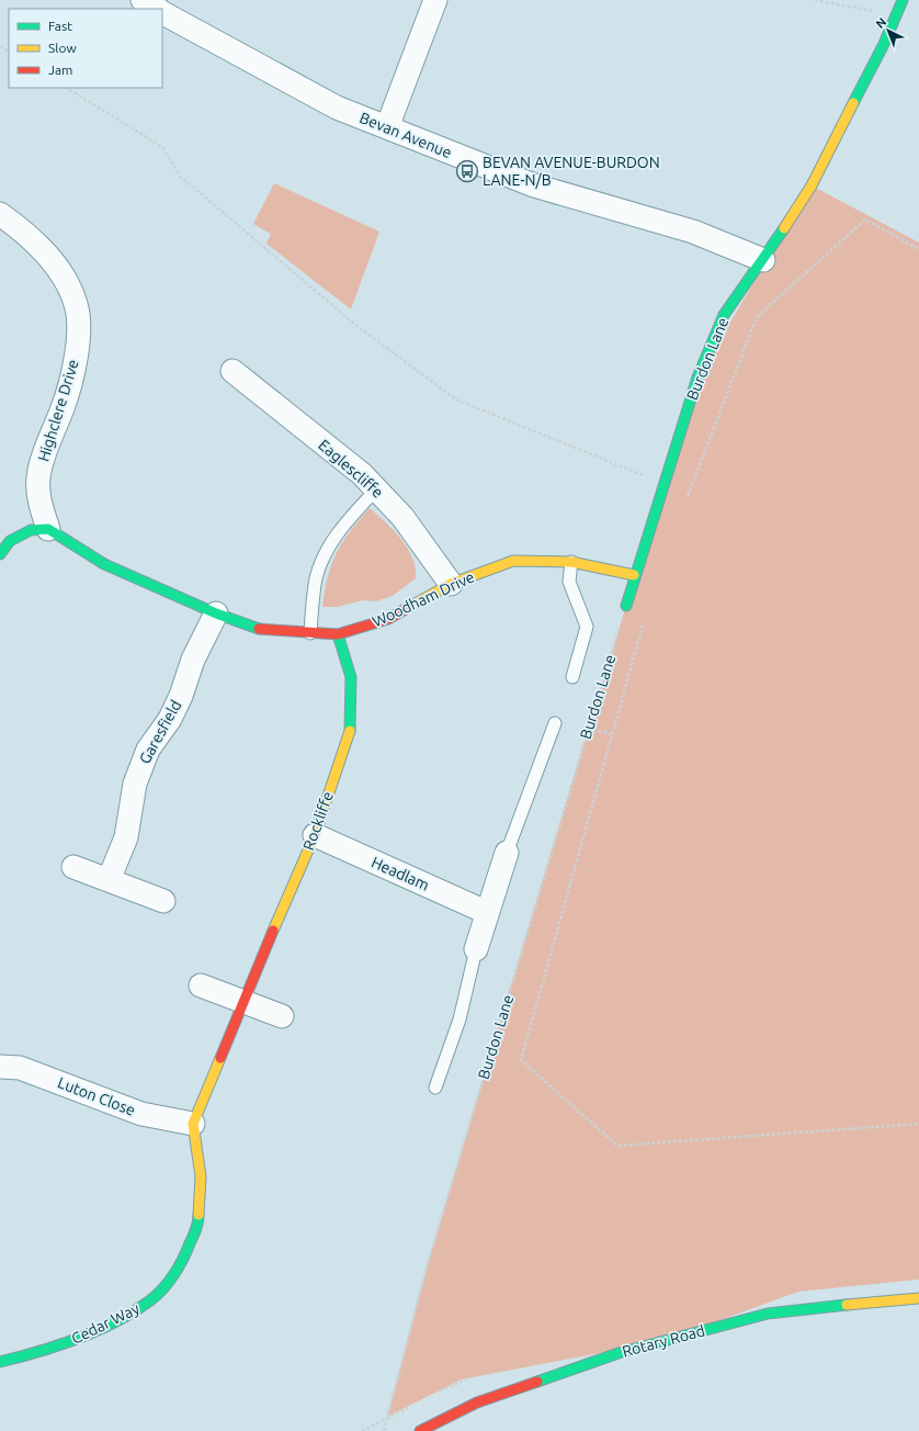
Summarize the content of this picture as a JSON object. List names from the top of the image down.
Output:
{
  "streets": {
    "street": [
      "Bevan Avenue",
      "Burdon Lane",
      "Highclere Drive",
      "Eaglescliffe",
      "Woodham Drive",
      "Garesfield",
      "Rockliffe",
      "Headlam",
      "Luton Close",
      "Cedar Way",
      "Rotary Road"
    ]
  },
  "crossings": [
    ["Bevan Avenue", "Burdon Lane"],
    ["Burdon Lane", "Woodham Drive"],
    ["Highclere Drive", "Woodham Drive"],
    ["Eaglescliffe", "Woodham Drive"],
    ["Woodham Drive", "Garesfield"],
    ["Woodham Drive", "Rockliffe"],
    ["Rockliffe", "Headlam"],
    ["Luton Close", "Cedar Way"]
  ],
  "places": {
    "bus stop": ["BEVAN AVENUE-BURDON LANE-N/B"]
  },
  "legend": ["Fast", "Slow", "Jam"],
  "north": "top left"
}
